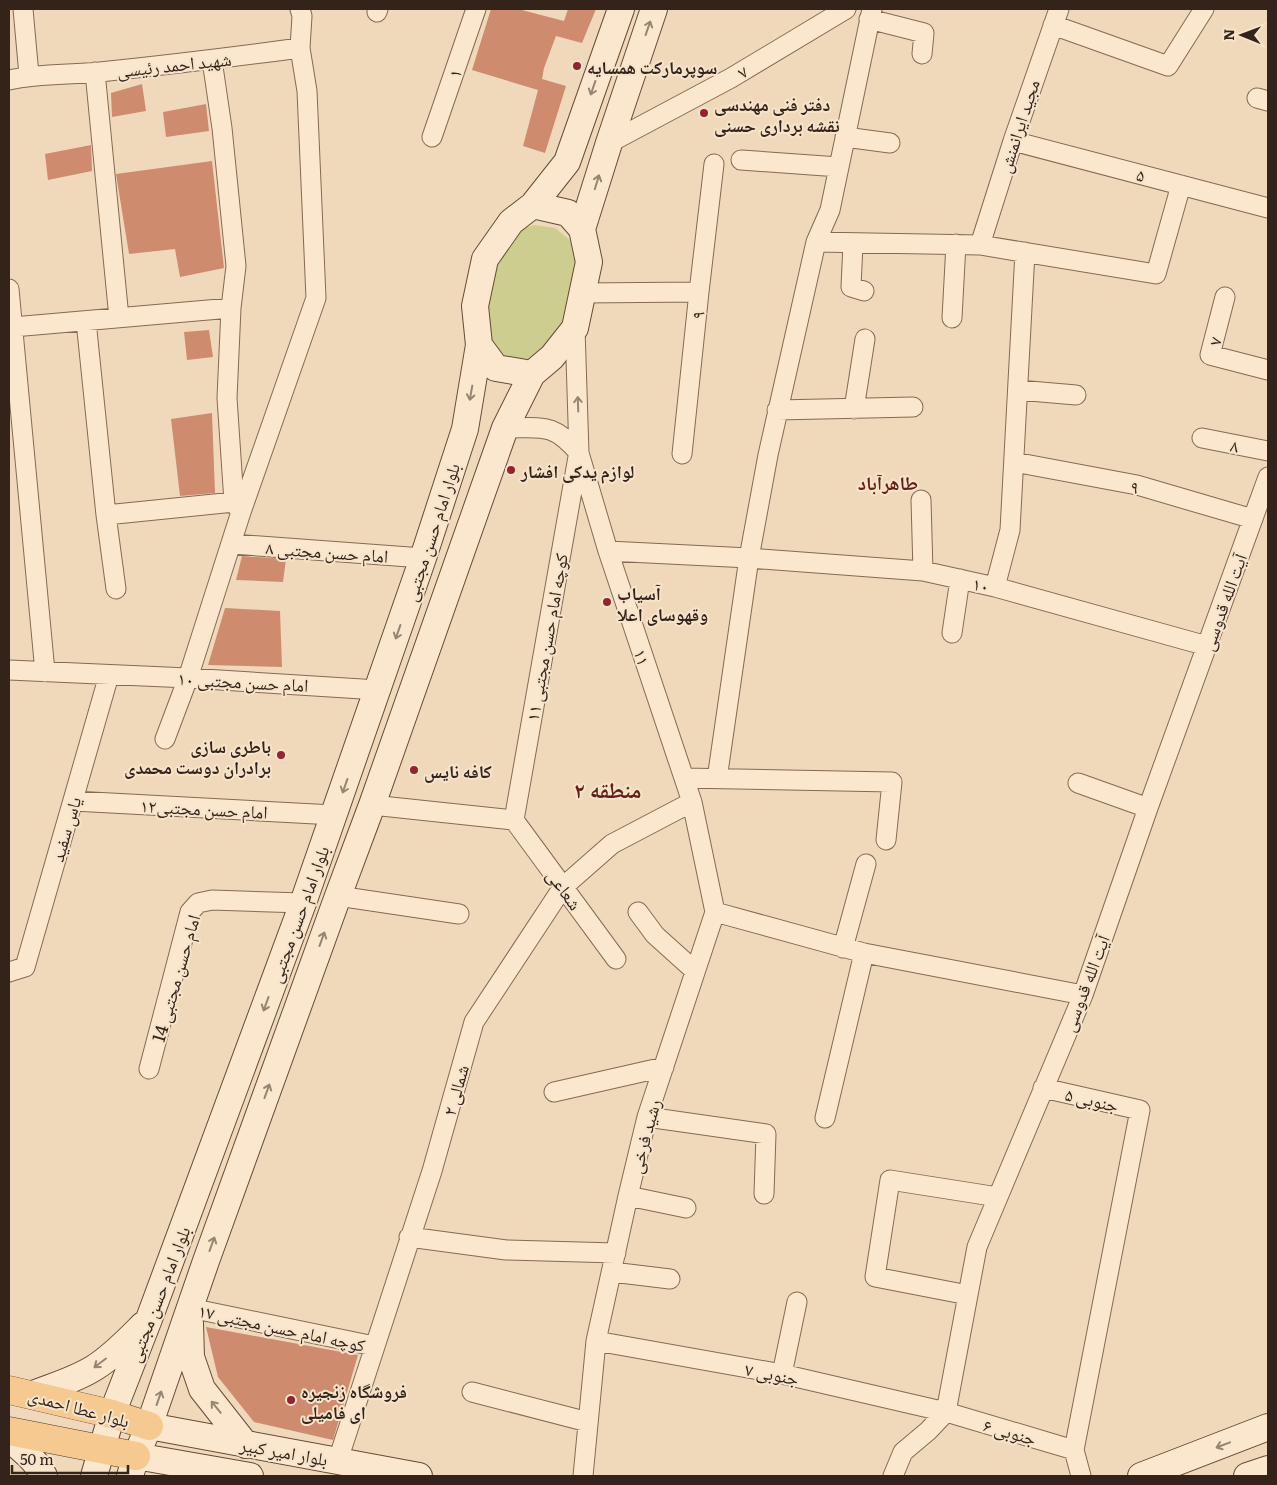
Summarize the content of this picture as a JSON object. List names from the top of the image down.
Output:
{
  "streets": {
    "main road": ["بلوار امام حسن مجتبی", "بلوار عطا احمدی", "بلوار امیر کبیر"],
    "street": [
      "شهید احمد رئیسی",
      "۷",
      "۱",
      "مجید ایرانمنش",
      "۵",
      "۹",
      "۸",
      "امام حسن مجتبی ۸",
      "۱۰",
      "آیت الله قدوسی",
      "کوچه امام حسن مجتبی ۱۱",
      "۱۱",
      "امام حسن مجتبی ۱۰",
      "امام حسن مجتبی۱۲",
      "یاس سفید",
      "شعاعی",
      "امام حسن مجتبی 14",
      "۲ شمالی",
      "۵ جنوبی",
      "رشید فرخی",
      "کوچه امام حسن مجتبی ۱۷",
      "۷ جنوبی",
      "۶ جنوبی"
    ]
  },
  "crossings": [
    ["مجید ایرانمنش", "۵"],
    ["۹", "بلوار امام حسن مجتبی"],
    ["۹", "آیت الله قدوسی"],
    ["۹", "۱۱"],
    ["بلوار امام حسن مجتبی", "امام حسن مجتبی ۸"],
    ["بلوار امام حسن مجتبی", "۱۱"],
    ["بلوار امام حسن مجتبی", "امام حسن مجتبی ۱۰"],
    ["بلوار امام حسن مجتبی", "امام حسن مجتبی۱۲"],
    ["بلوار امام حسن مجتبی", "امام حسن مجتبی 14"],
    ["بلوار امام حسن مجتبی", "کوچه امام حسن مجتبی ۱۷"],
    ["بلوار امام حسن مجتبی", "بلوار عطا احمدی"],
    ["بلوار امام حسن مجتبی", "بلوار امیر کبیر"],
    ["۱۰", "آیت الله قدوسی"],
    ["۱۰", "۱۱"],
    ["آیت الله قدوسی", "۵ جنوبی"],
    ["آیت الله قدوسی", "۷ جنوبی"],
    ["آیت الله قدوسی", "۶ جنوبی"],
    ["کوچه امام حسن مجتبی ۱۱", "۱۱"],
    ["کوچه امام حسن مجتبی ۱۱", "شعاعی"],
    ["۱۱", "۲ شمالی"],
    ["امام حسن مجتبی ۱۰", "یاس سفید"],
    ["امام حسن مجتبی۱۲", "یاس سفید"],
    ["شعاعی", "۲ شمالی"],
    ["۲ شمالی", "کوچه امام حسن مجتبی ۱۷"],
    ["۲ شمالی", "بلوار امیر کبیر"],
    ["۵ جنوبی", "۶ جنوبی"],
    ["رشید فرخی", "۷ جنوبی"],
    ["۷ جنوبی", "۶ جنوبی"],
    ["بلوار عطا احمدی", "بلوار امیر کبیر"]
  ],
  "districts": ["طاهرآباد", "منطقه ۲"],
  "places": [
    "سوپرمارکت همسایه",
    "دفتر فنی مهندسی نقشه برداری حسنی",
    "لوازم یدکی افشار",
    "آسیاب وقهوسای اعلا",
    "باطری سازی برادران دوست محمدی",
    "کافه نایس",
    "فروشگاه زنجیره ای فامیلی"
  ],
  "scale_bar": "50 m",
  "north": "left"
}
